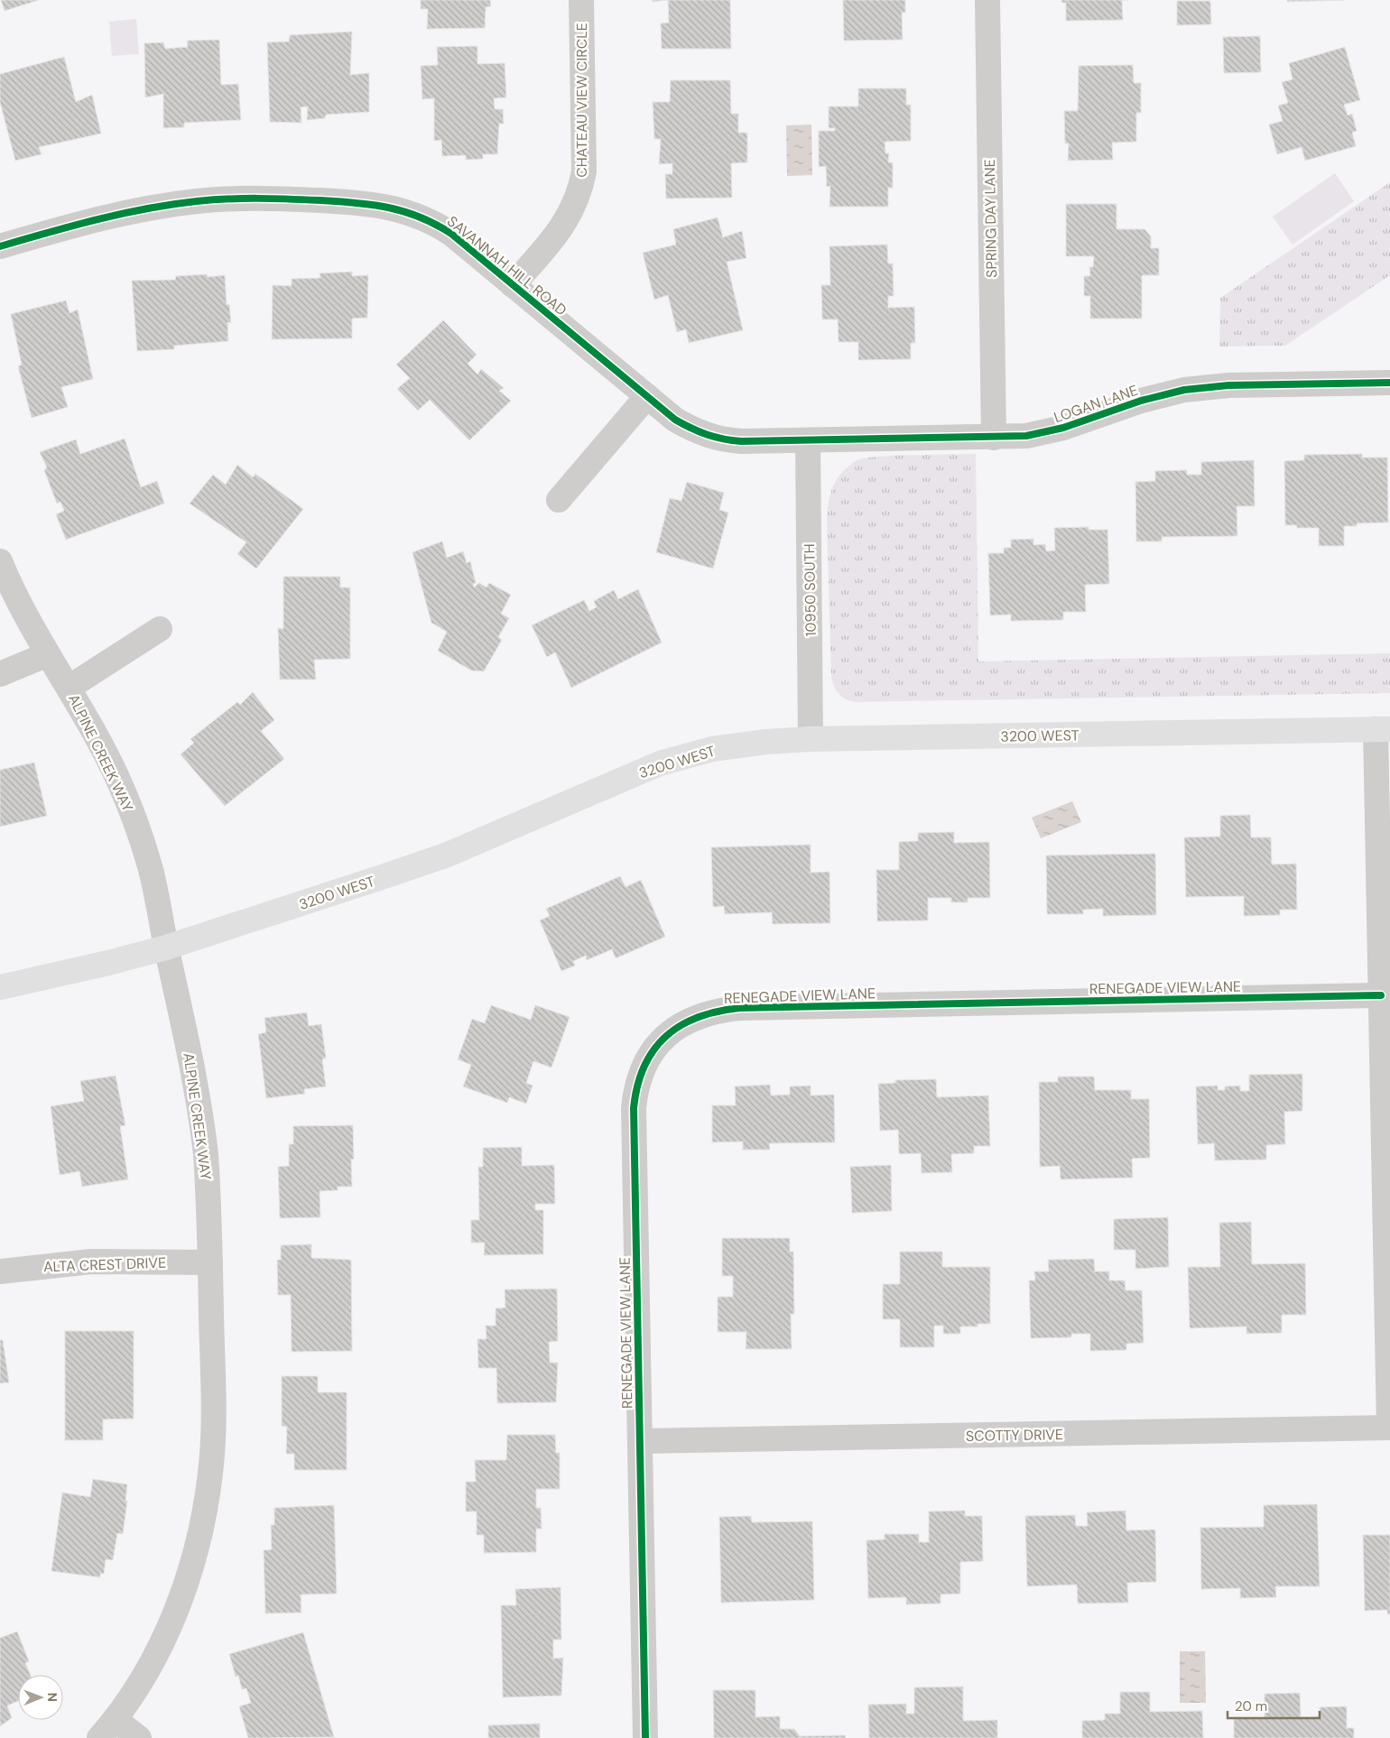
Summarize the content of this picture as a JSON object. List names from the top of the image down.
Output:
{
  "streets": {
    "street": [
      "CHATEAU VIEW CIRCLE",
      "SPRING DAY LANE",
      "SAVANNAH HILL ROAD",
      "LOGAN LANE",
      "10950 SOUTH",
      "3200 WEST",
      "ALPINE CREEK WAY",
      "RENEGADE VIEW LANE",
      "ALTA CREST DRIVE",
      "SCOTTY DRIVE"
    ]
  },
  "crossings": [
    ["CHATEAU VIEW CIRCLE", "SAVANNAH HILL ROAD"],
    ["SPRING DAY LANE", "LOGAN LANE"],
    ["SAVANNAH HILL ROAD", "LOGAN LANE"],
    ["SAVANNAH HILL ROAD", "10950 SOUTH"],
    ["LOGAN LANE", "10950 SOUTH"],
    ["10950 SOUTH", "3200 WEST"],
    ["3200 WEST", "ALPINE CREEK WAY"],
    ["ALPINE CREEK WAY", "ALTA CREST DRIVE"],
    ["RENEGADE VIEW LANE", "SCOTTY DRIVE"]
  ],
  "scale_bar": "20 m",
  "north": "right"
}
